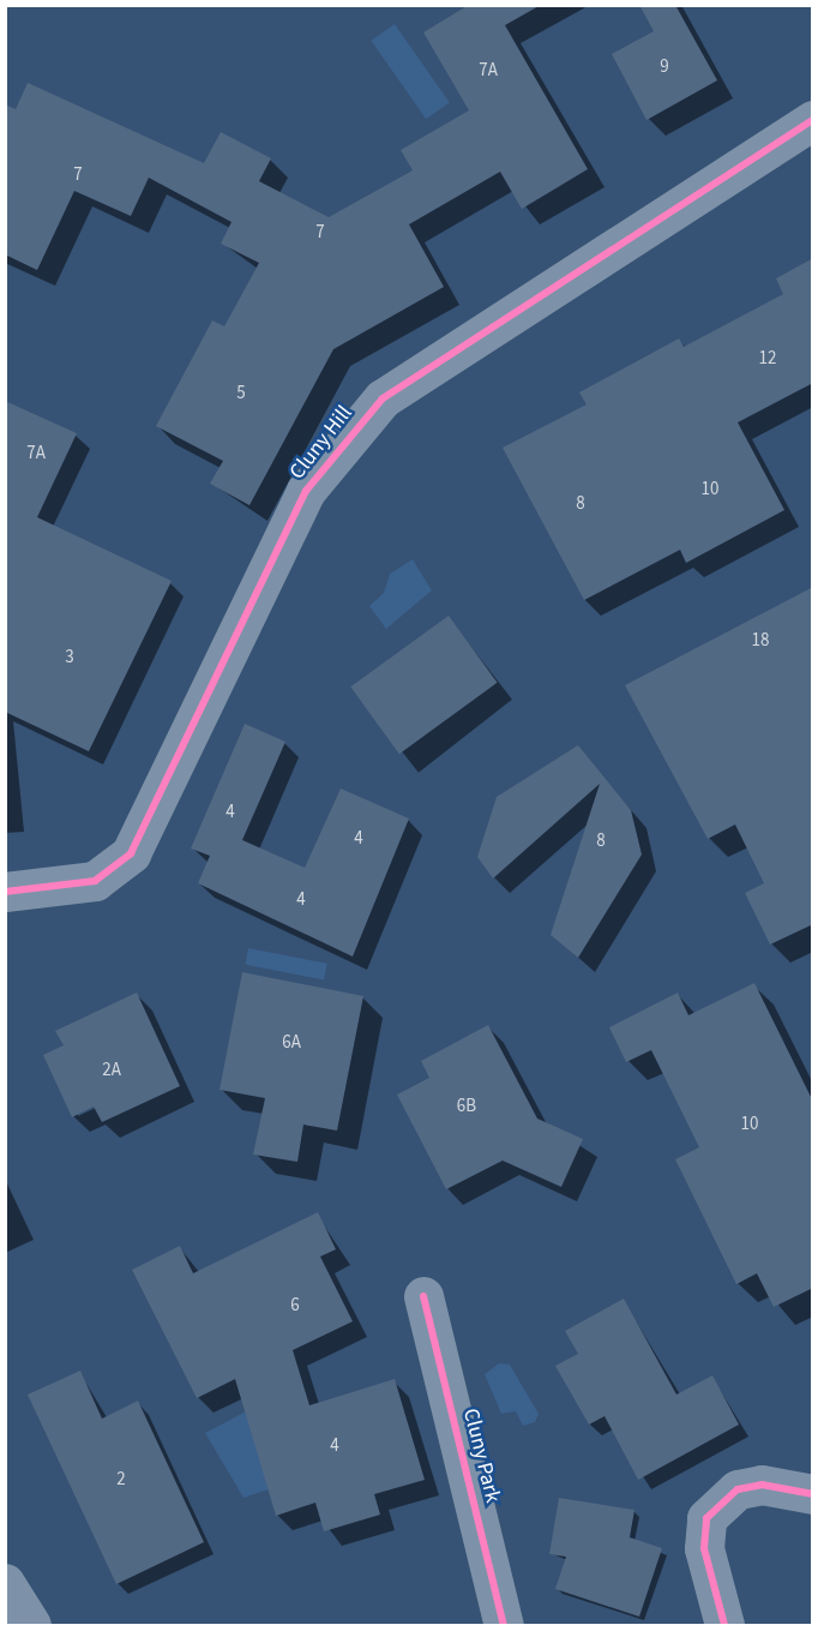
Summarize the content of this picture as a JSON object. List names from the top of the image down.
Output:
{
  "streets": {
    "street": ["Cluny Hill", "Cluny Park"]
  },
  "house_numbers": [
    "9",
    "7A",
    "7",
    "7",
    "12",
    "5",
    "7A",
    "10",
    "8",
    "18",
    "3",
    "4",
    "4",
    "8",
    "4",
    "6A",
    "2A",
    "6B",
    "10",
    "6",
    "4",
    "2"
  ]
}
